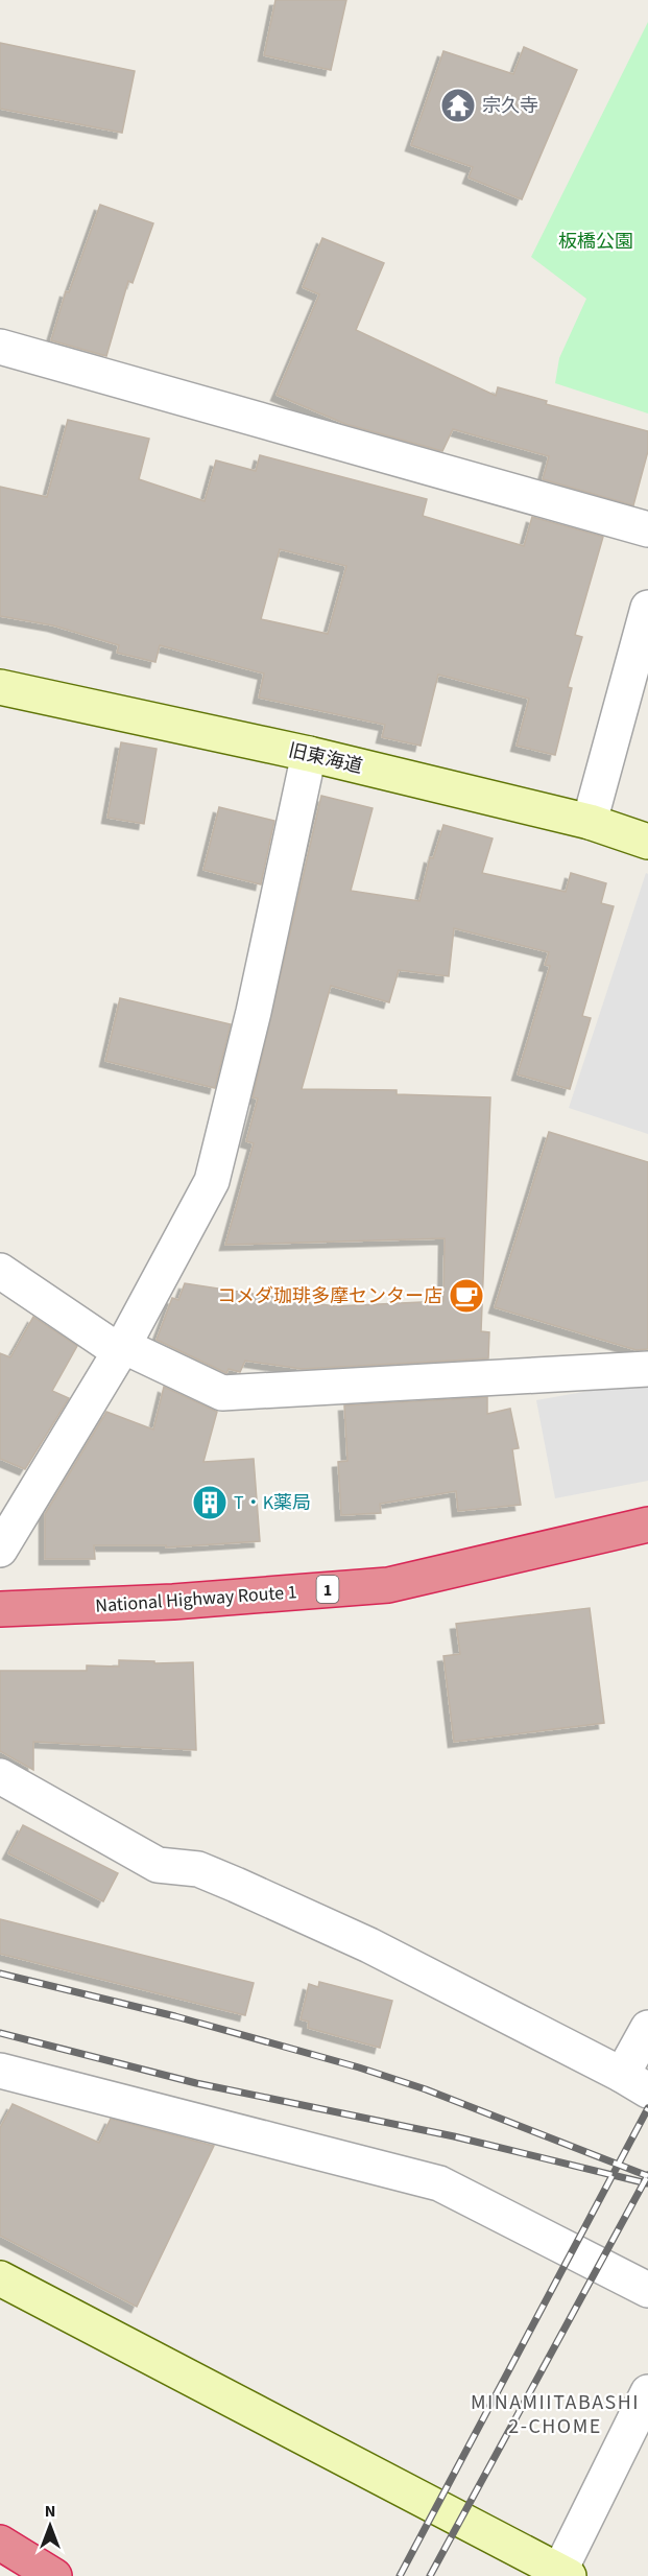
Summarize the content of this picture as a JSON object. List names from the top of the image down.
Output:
{
  "streets": {
    "highway": ["1", "National Highway Route 1"],
    "street": ["旧東海道"]
  },
  "districts": ["MINAMIITABASHI 2-CHOME"],
  "parks": ["板橋公園"],
  "places": {
    "temple": ["宗久寺"],
    "cafe": ["コメダ珈琲多摩センター店"],
    "building": ["T・K薬局"]
  },
  "north": "top"
}
